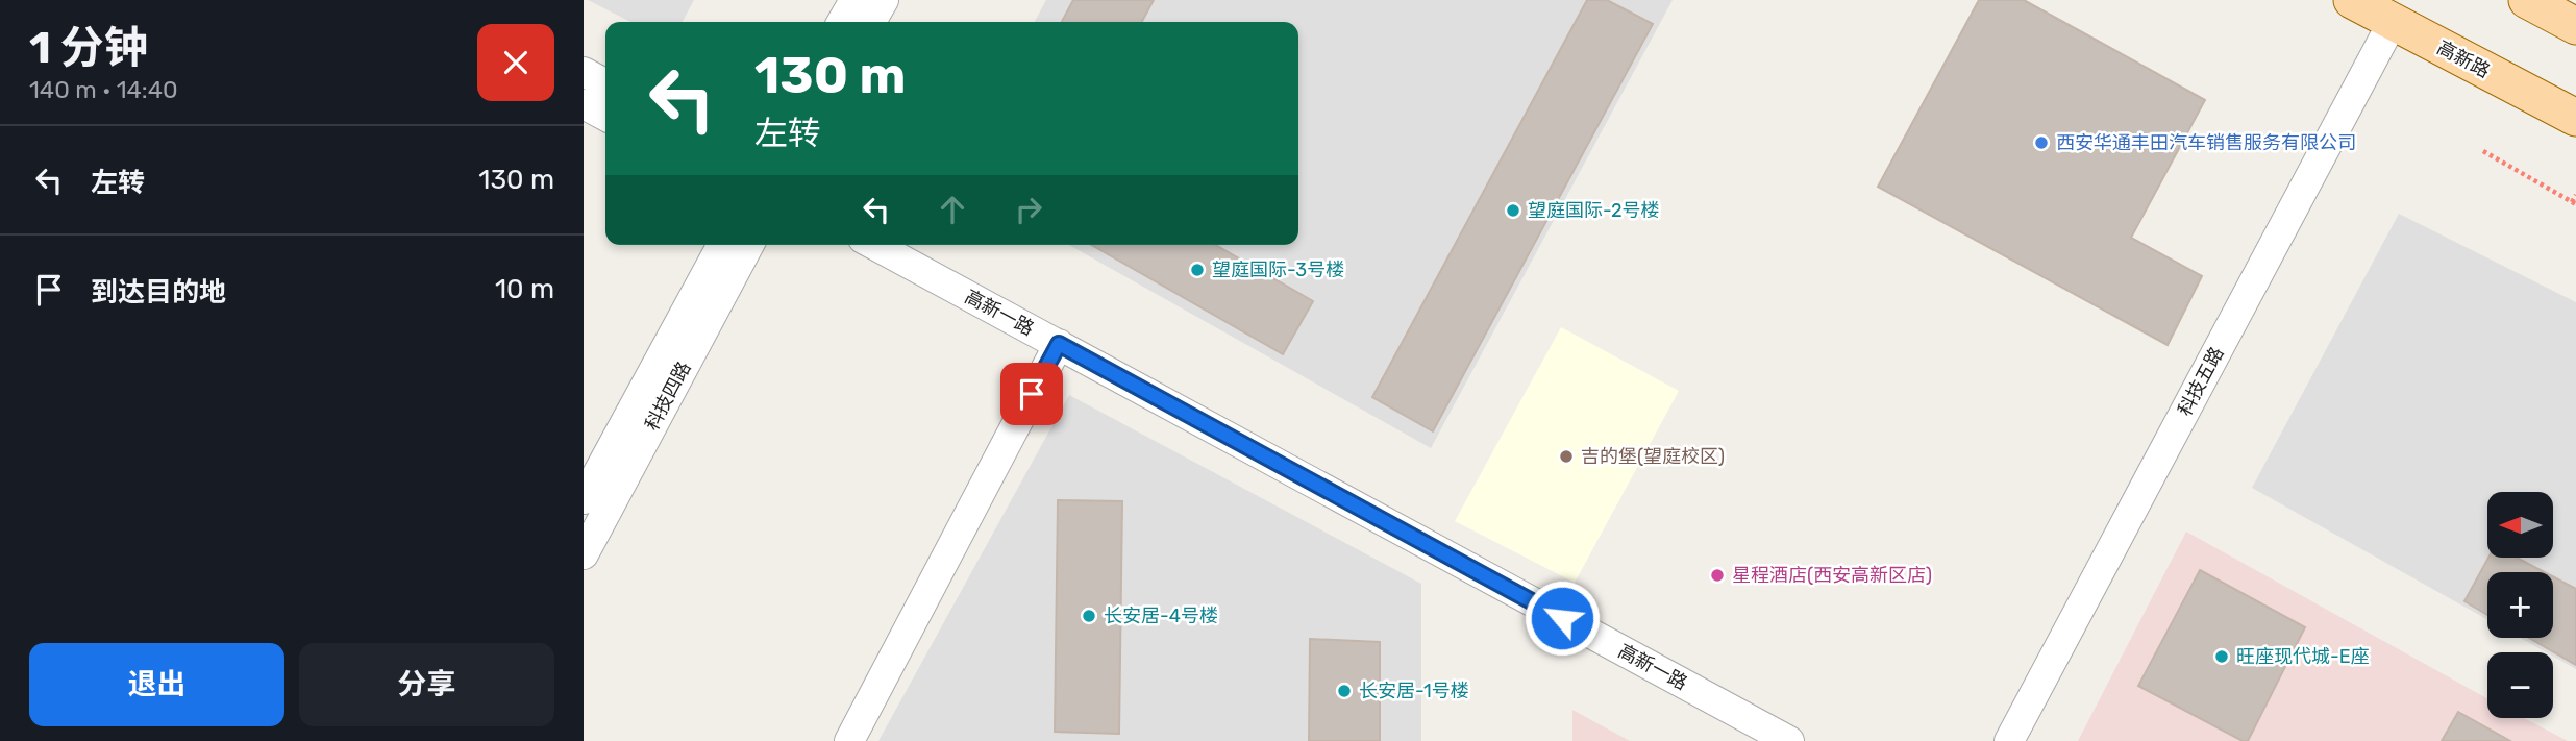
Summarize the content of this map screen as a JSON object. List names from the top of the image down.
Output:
{
  "streets": {
    "main road": ["高新路"],
    "street": ["高新一路", "科技五路", "科技四路"]
  },
  "crossings": [
    ["高新路", "科技五路"]
  ],
  "places": [
    "西安华通丰田汽车销售服务有限公司",
    "望庭国际-2号楼",
    "望庭国际-3号楼",
    "吉的堡(望庭校区)",
    "星程酒店(西安高新区店)",
    "长安居-4号楼",
    "旺座现代城-E座",
    "长安居-1号楼"
  ],
  "north": "left",
  "page": {
    "heading": ["1 分钟", "140 m · 14:40"],
    "turn": ["130 m", "左转"],
    "list": [
      {
        "name": "左转",
        "value": "130 m"
      },
      {
        "name": "到达目的地",
        "value": "10 m"
      }
    ],
    "map_buttons": ["+", "−"],
    "buttons": ["退出", "分享"]
  }
}
